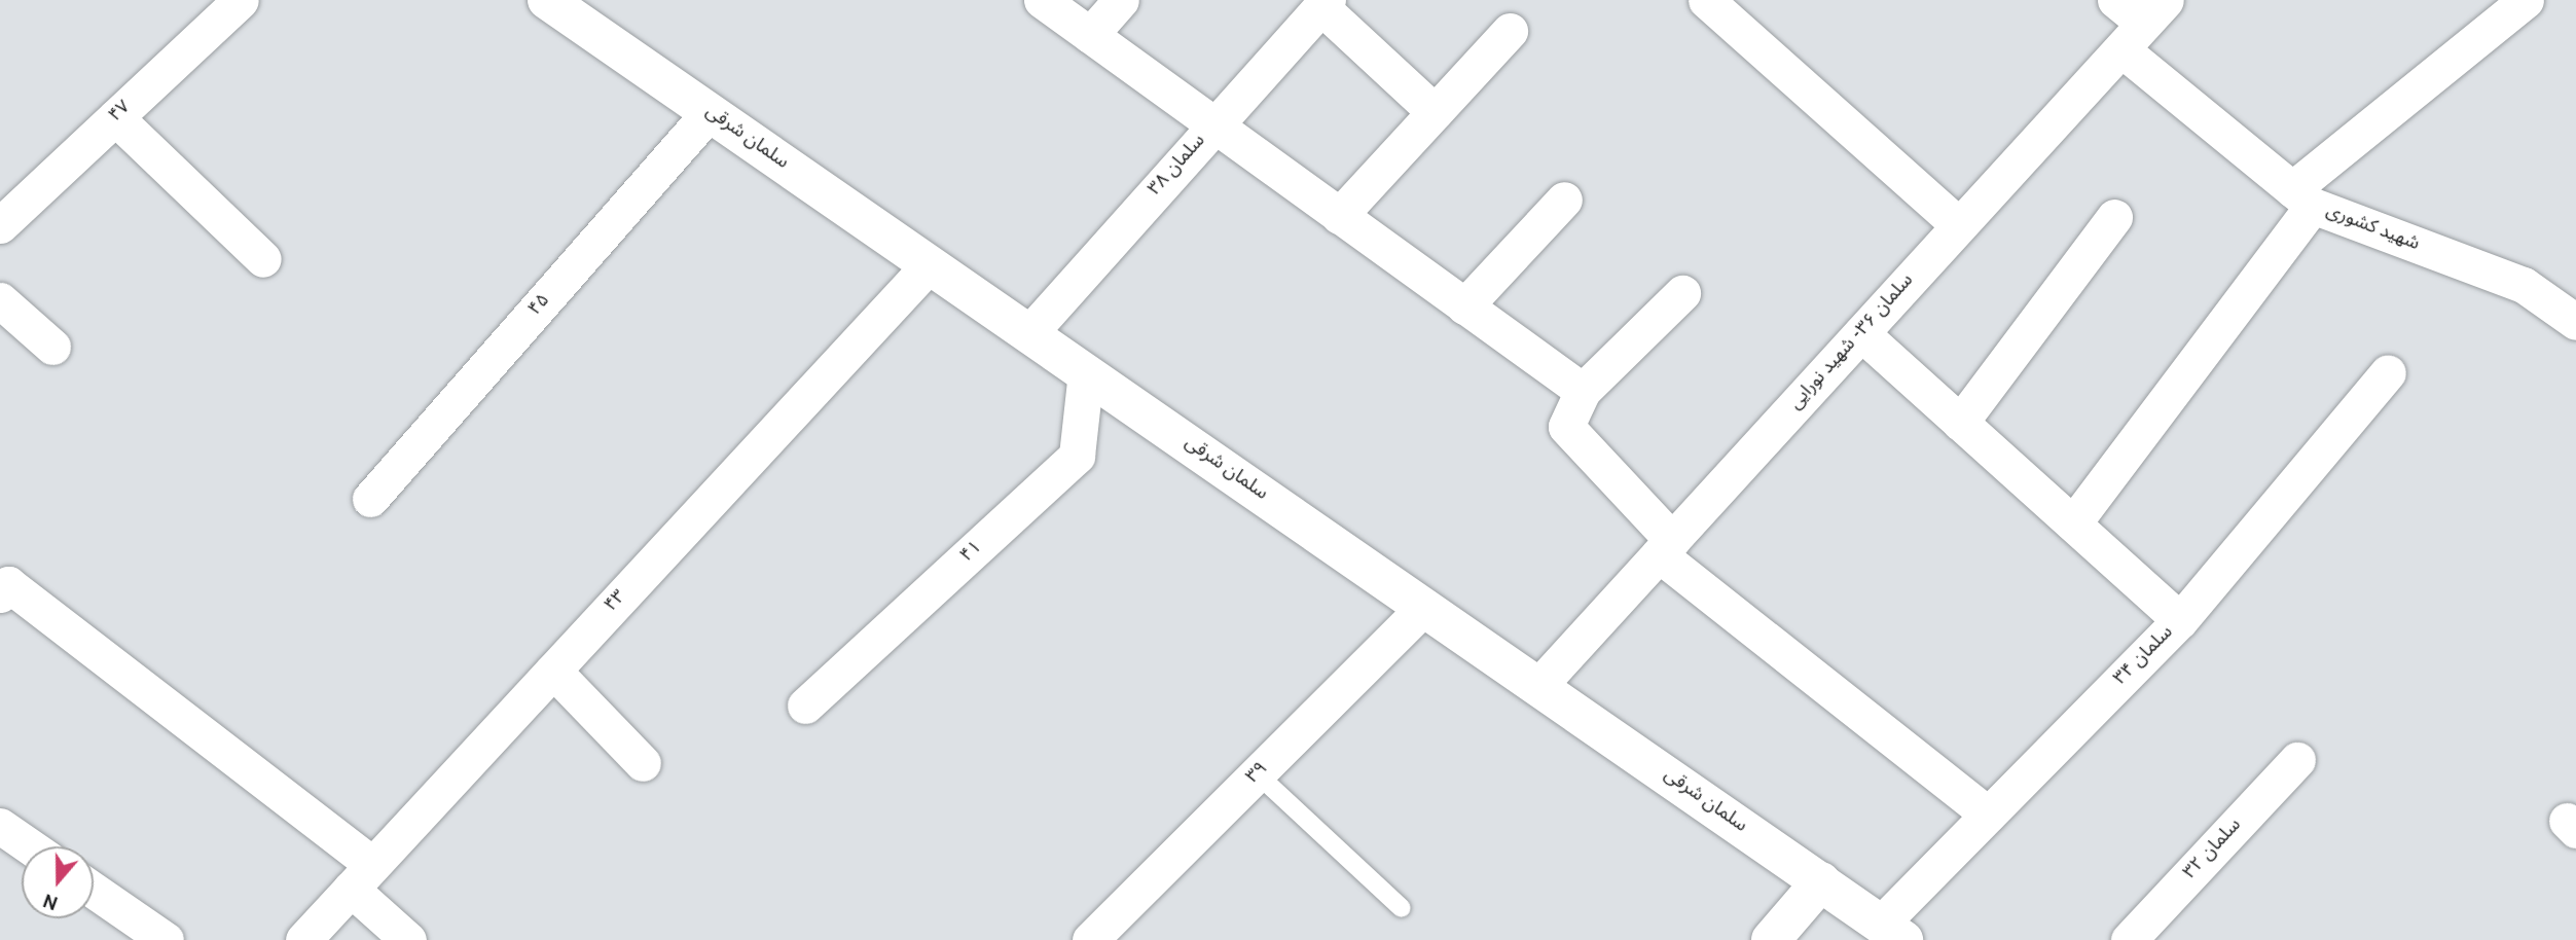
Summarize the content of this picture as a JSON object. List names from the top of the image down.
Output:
{
  "streets": {
    "main road": ["سلمان شرقی"],
    "street": [
      "۴۷",
      "سلمان ۳۸",
      "شهید کشوری",
      "۴۵",
      "سلمان ۳۶- شهید نورایی",
      "۴۱",
      "۴۳",
      "سلمان ۳۴",
      "۳۹",
      "سلمان ۳۲"
    ]
  },
  "crossings": [
    ["سلمان شرقی", "سلمان ۳۸"],
    ["سلمان شرقی", "۴۵"],
    ["سلمان شرقی", "سلمان ۳۶- شهید نورایی"],
    ["سلمان شرقی", "۴۱"],
    ["سلمان شرقی", "۴۳"],
    ["سلمان شرقی", "سلمان ۳۴"],
    ["سلمان شرقی", "۳۹"],
    ["شهید کشوری", "سلمان ۳۶- شهید نورایی"]
  ],
  "north": "bottom"
}
